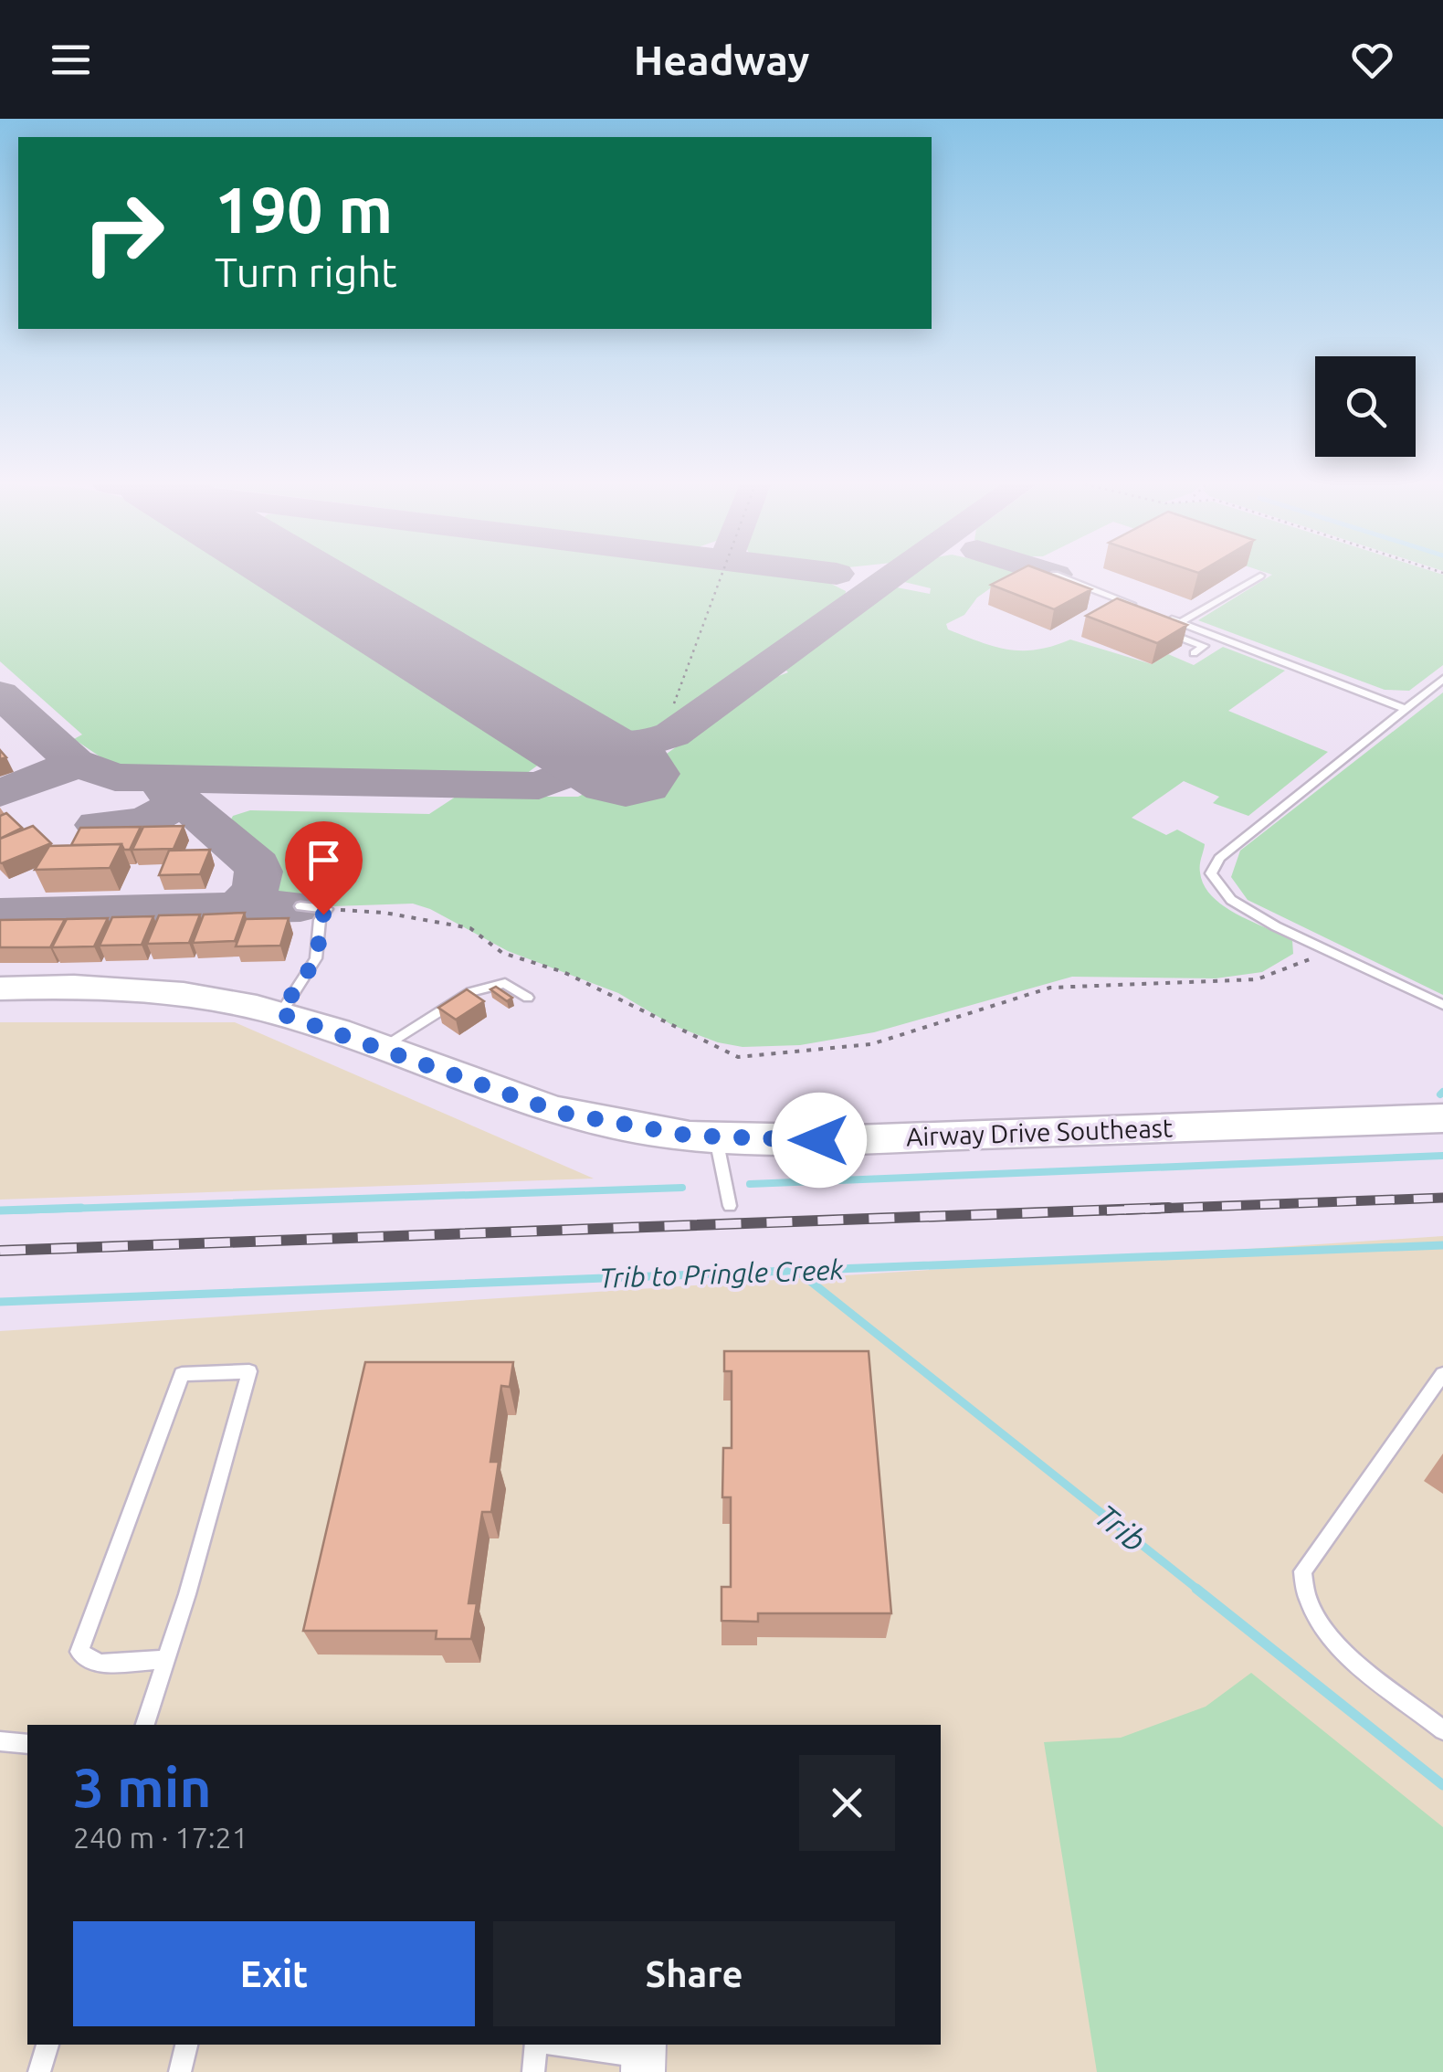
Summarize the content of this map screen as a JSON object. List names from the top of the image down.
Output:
{
  "streets": {
    "street": ["Airway Drive Southeast"]
  },
  "water": ["Trib to Pringle Creek", "Trib"],
  "page": {
    "header": "Headway",
    "turn": ["190 m", "Turn right"],
    "heading": ["3 min", "240 m · 17:21"],
    "buttons": ["Exit", "Share"]
  }
}
